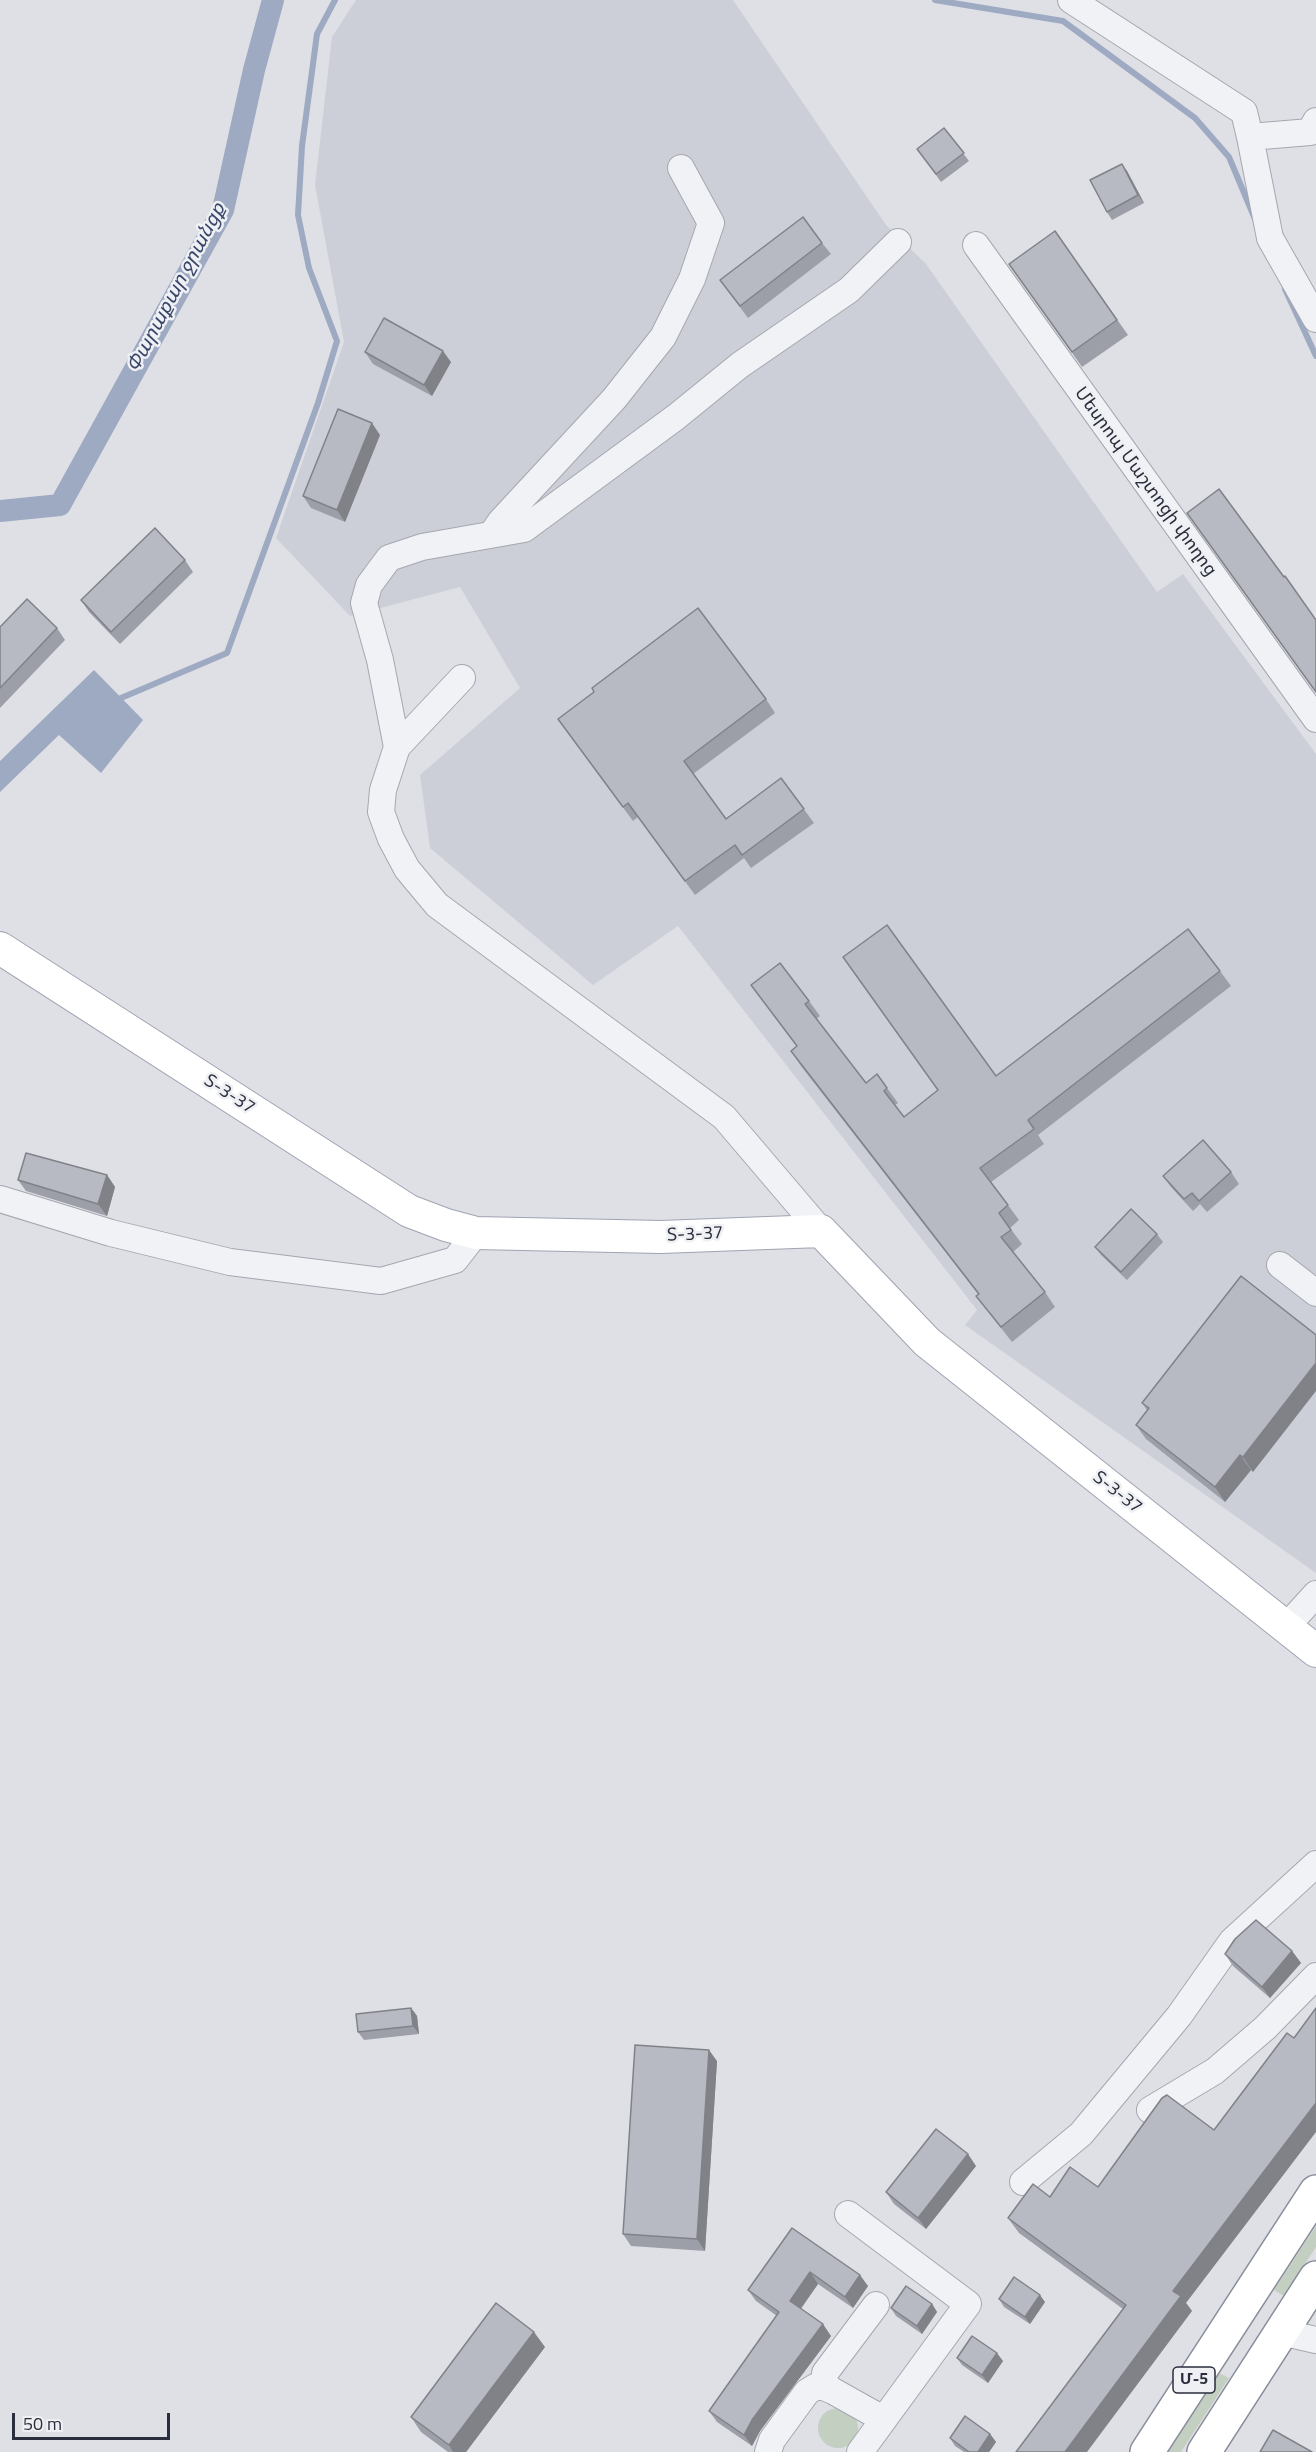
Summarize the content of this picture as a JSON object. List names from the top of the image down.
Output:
{
  "streets": {
    "highway": ["Մ-5"],
    "main road": ["Տ-3-37"],
    "street": ["Մեսրոպ Մաշտոցի փողոց"]
  },
  "water": ["Փարաքար ջրանցք"],
  "scale_bar": "50 m"
}
